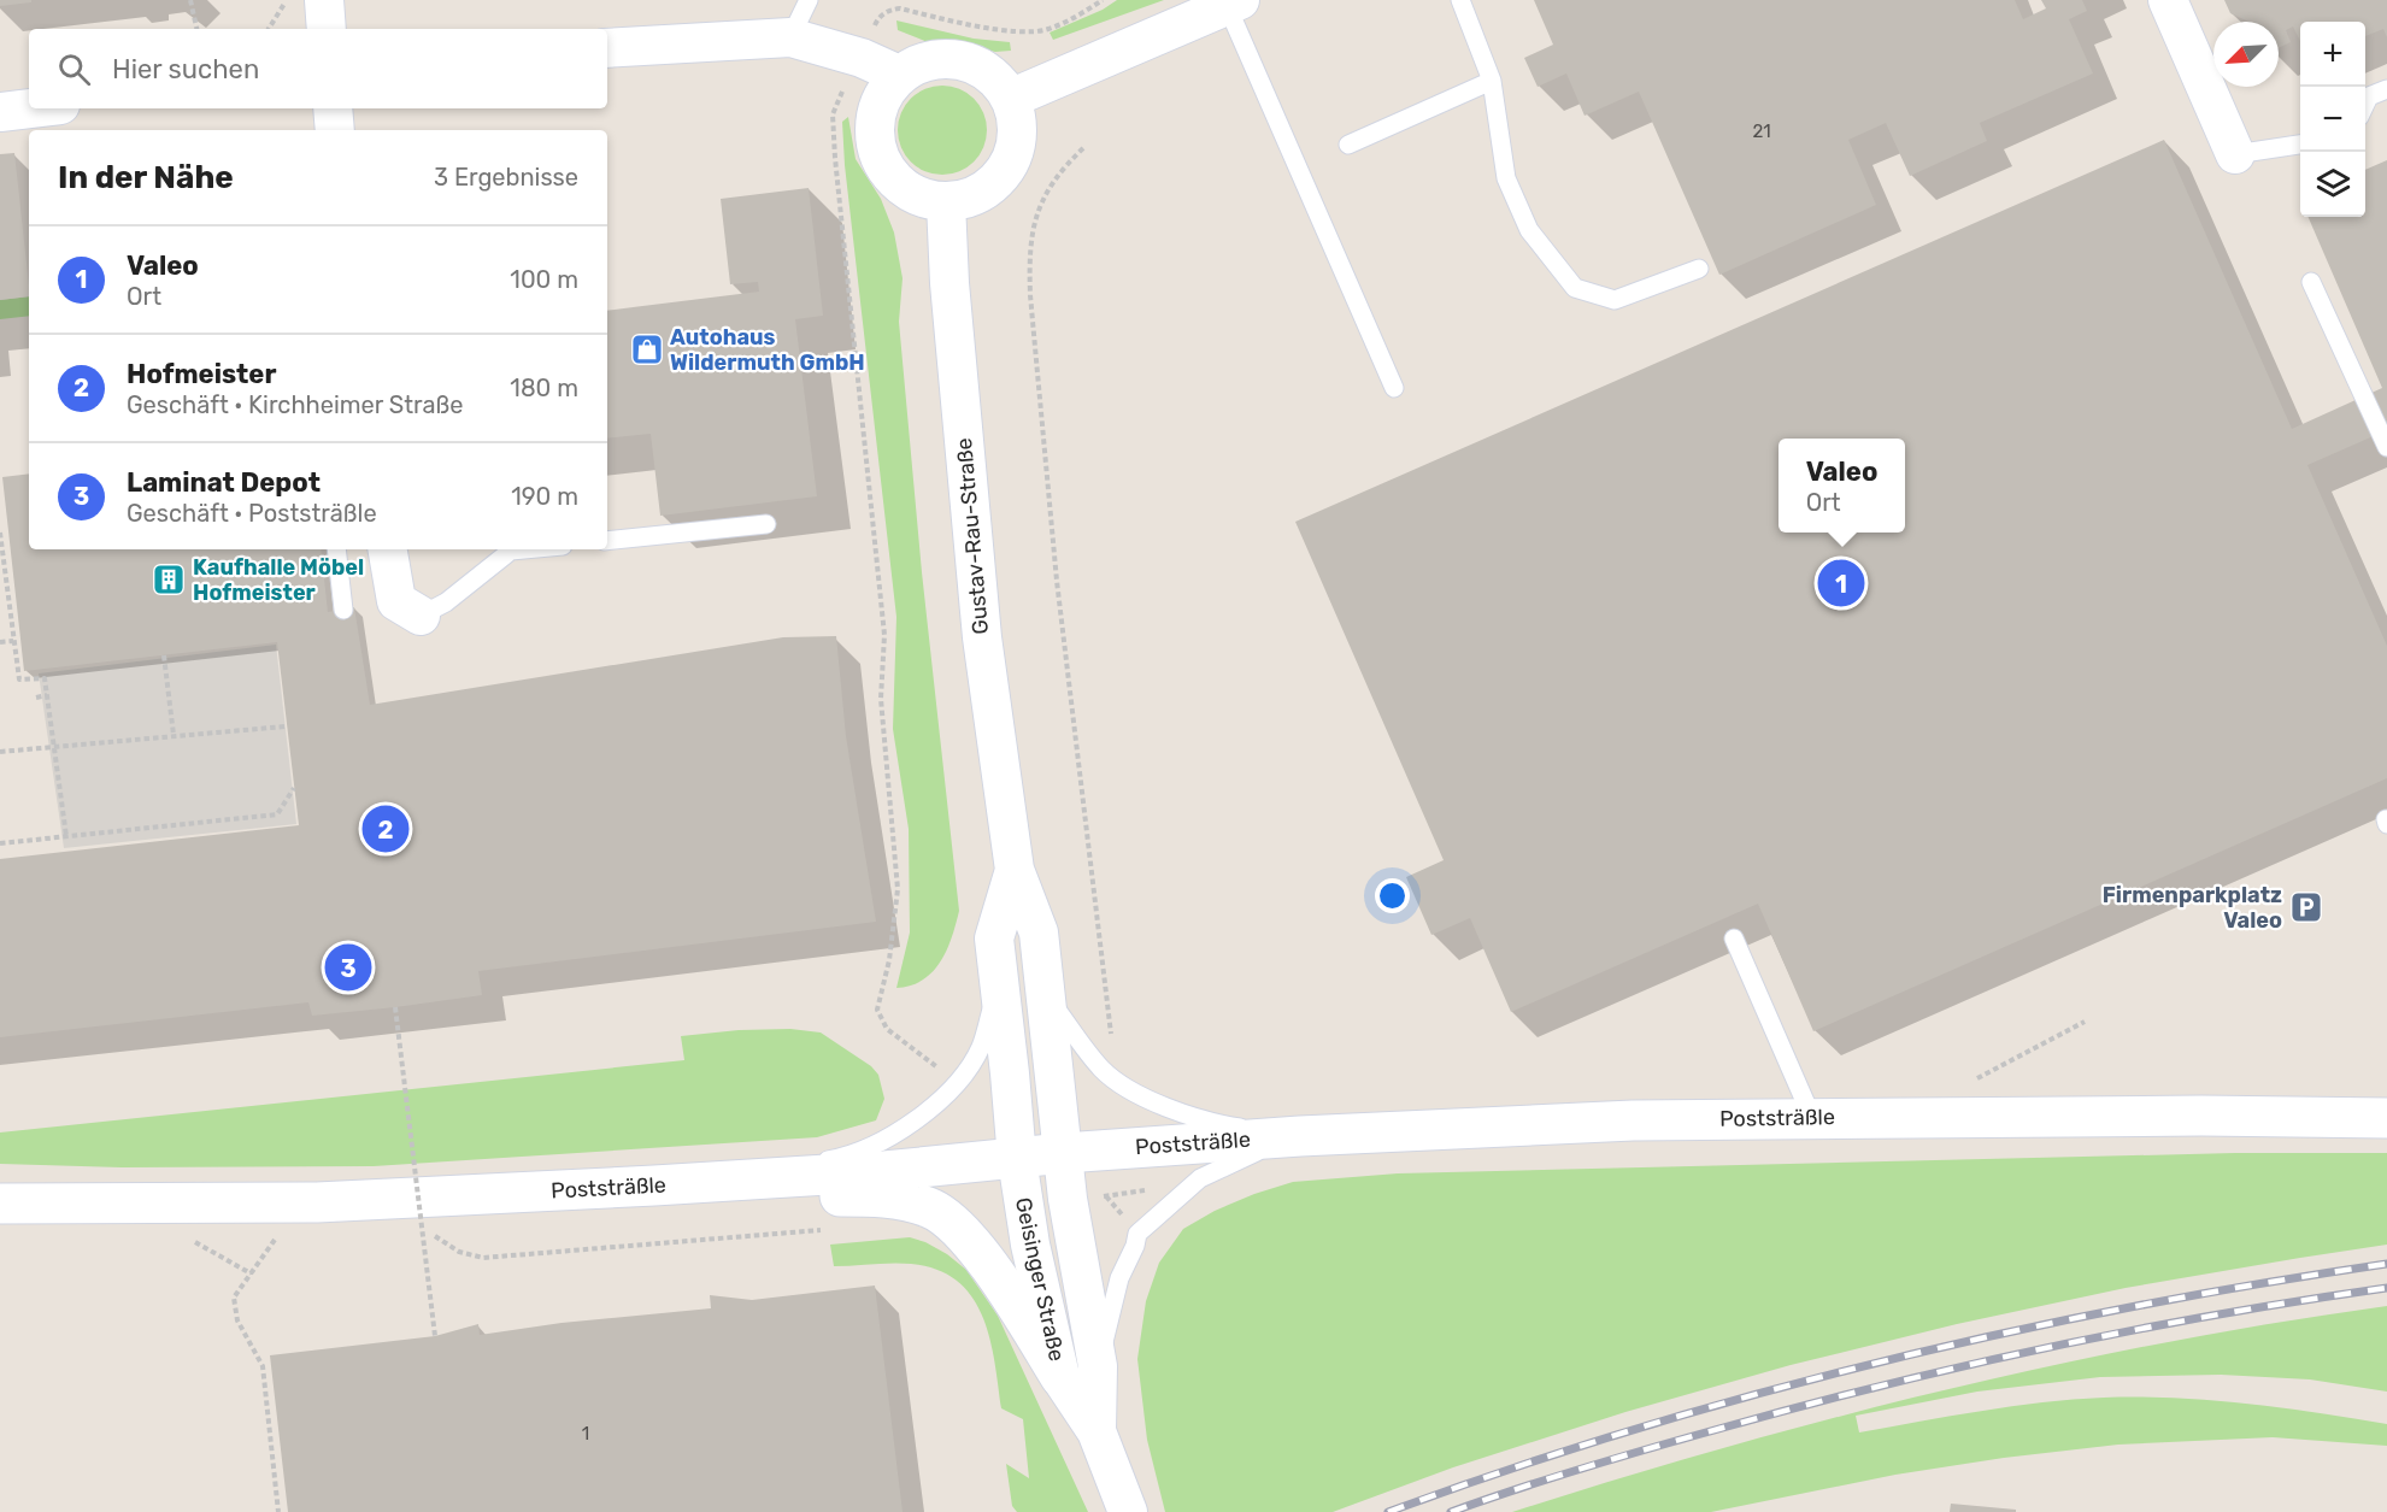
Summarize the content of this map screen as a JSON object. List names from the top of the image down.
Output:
{
  "streets": {
    "main road": ["Poststräßle"],
    "street": ["Gustav-Rau-Straße", "Geisinger Straße"]
  },
  "crossings": [
    ["Gustav-Rau-Straße", "Poststräßle"],
    ["Gustav-Rau-Straße", "Geisinger Straße"],
    ["Poststräßle", "Geisinger Straße"]
  ],
  "places": {
    "shop": ["Autohaus Wildermuth GmbH"],
    "building": ["Kaufhalle Möbel Hofmeister"],
    "parking": ["Firmenparkplatz Valeo"]
  },
  "house_numbers": ["21", "1"],
  "north": "bottom left",
  "page": {
    "map_buttons": ["+", "−"],
    "search": "Hier suchen",
    "heading": ["In der Nähe", "3 Ergebnisse"],
    "list": [
      {
        "mark": "1",
        "name": "Valeo",
        "note": "Ort",
        "value": "100 m"
      },
      {
        "mark": "2",
        "name": "Hofmeister",
        "note": "Geschäft · Kirchheimer Straße",
        "value": "180 m"
      },
      {
        "mark": "3",
        "name": "Laminat Depot",
        "note": "Geschäft · Poststräßle",
        "value": "190 m"
      }
    ],
    "popup": ["Valeo", "Ort"],
    "pins": ["1", "2", "3"]
  }
}
